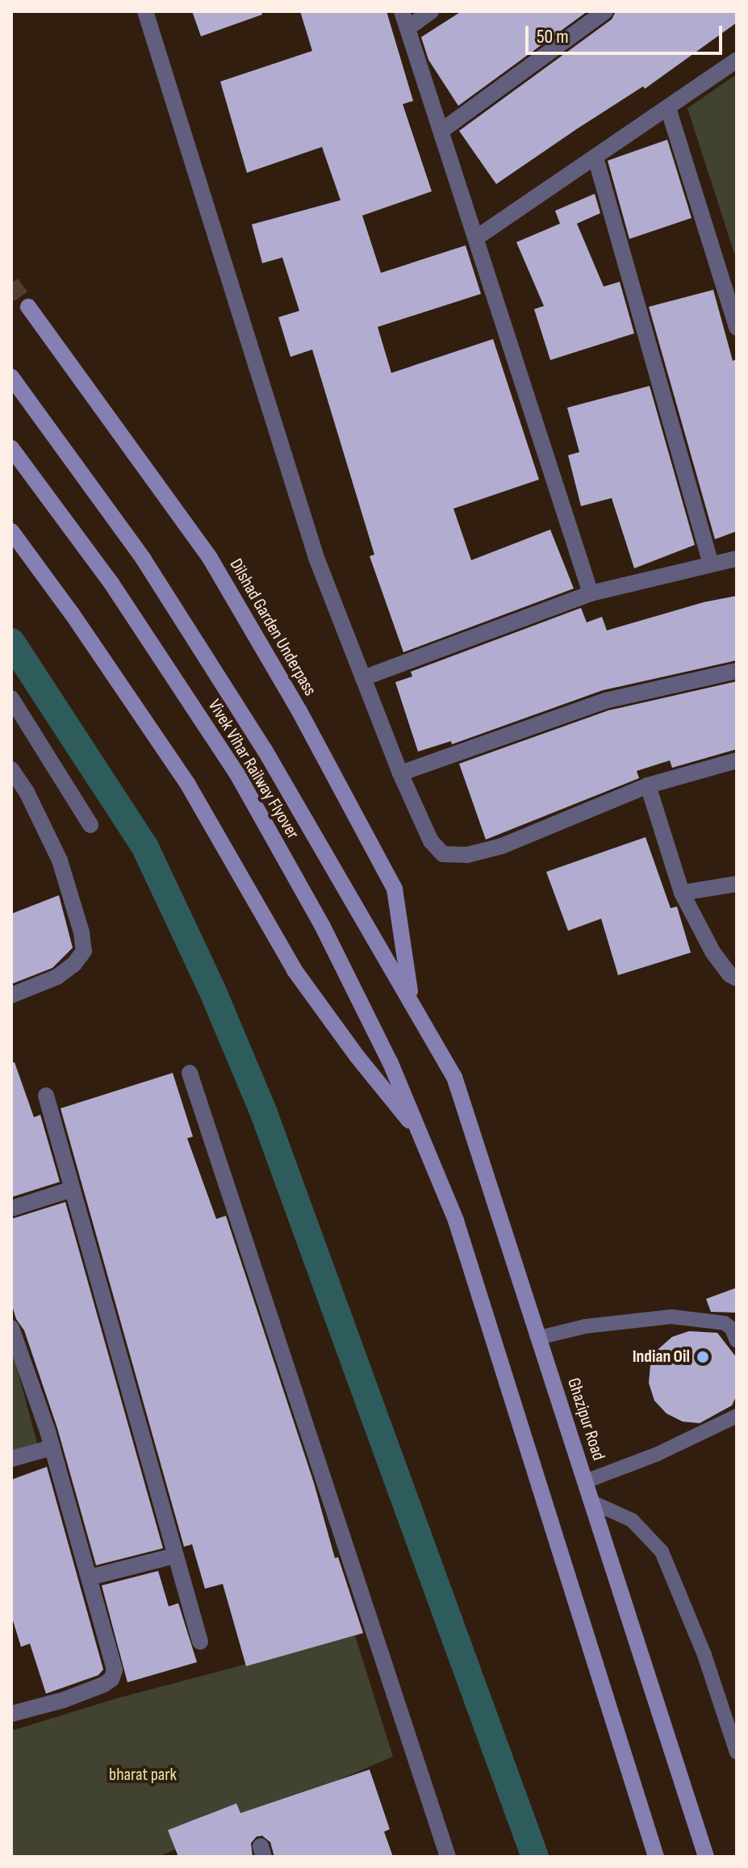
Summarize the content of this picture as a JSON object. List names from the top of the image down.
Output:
{
  "streets": {
    "main road": ["Dilshad Garden Underpass", "Vivek Vihar Railway Flyover", "Ghazipur Road"]
  },
  "crossings": [
    ["Dilshad Garden Underpass", "Vivek Vihar Railway Flyover"],
    ["Dilshad Garden Underpass", "Ghazipur Road"],
    ["Vivek Vihar Railway Flyover", "Ghazipur Road"]
  ],
  "parks": ["bharat park"],
  "places": ["Indian Oil"],
  "scale_bar": "50 m"
}
